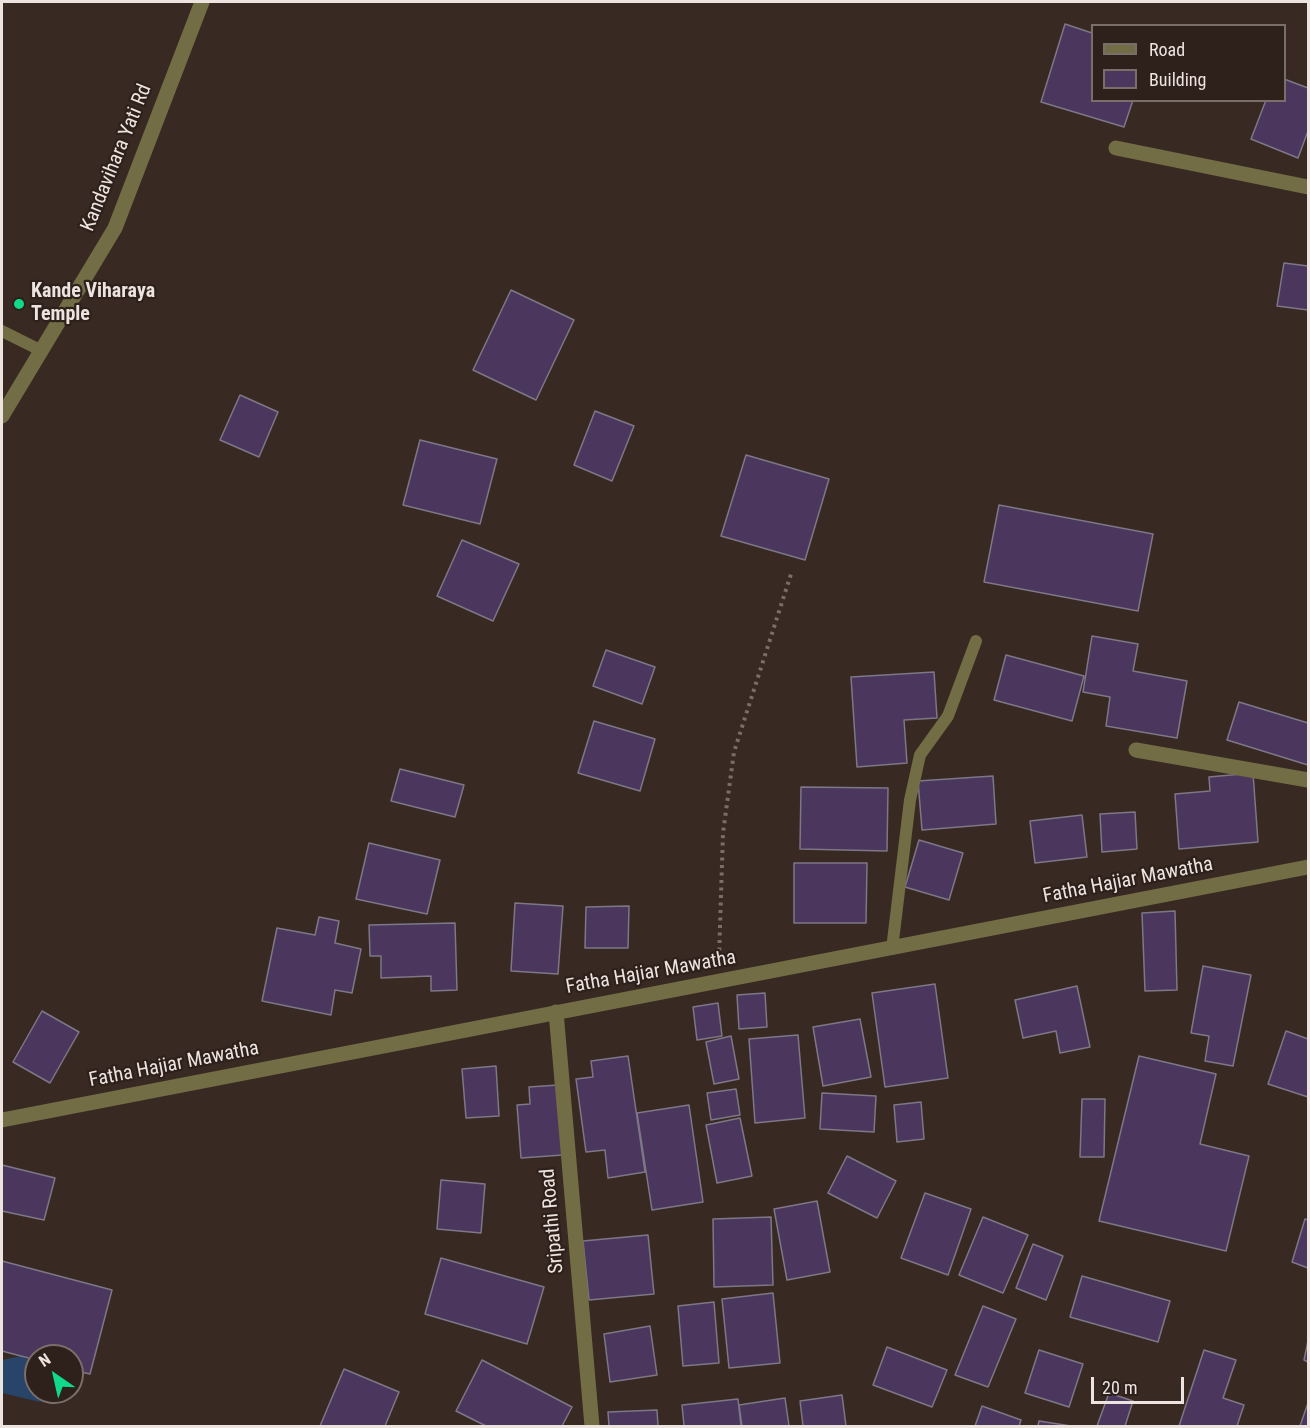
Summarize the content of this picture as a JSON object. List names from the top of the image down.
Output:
{
  "streets": {
    "street": ["Kandavihara Yati Rd", "Fatha Hajiar Mawatha", "Sripathi Road"]
  },
  "crossings": [
    ["Fatha Hajiar Mawatha", "Sripathi Road"]
  ],
  "places": ["Kande Viharaya Temple"],
  "legend": ["Road", "Building"],
  "scale_bar": "20 m",
  "north": "top left"
}
